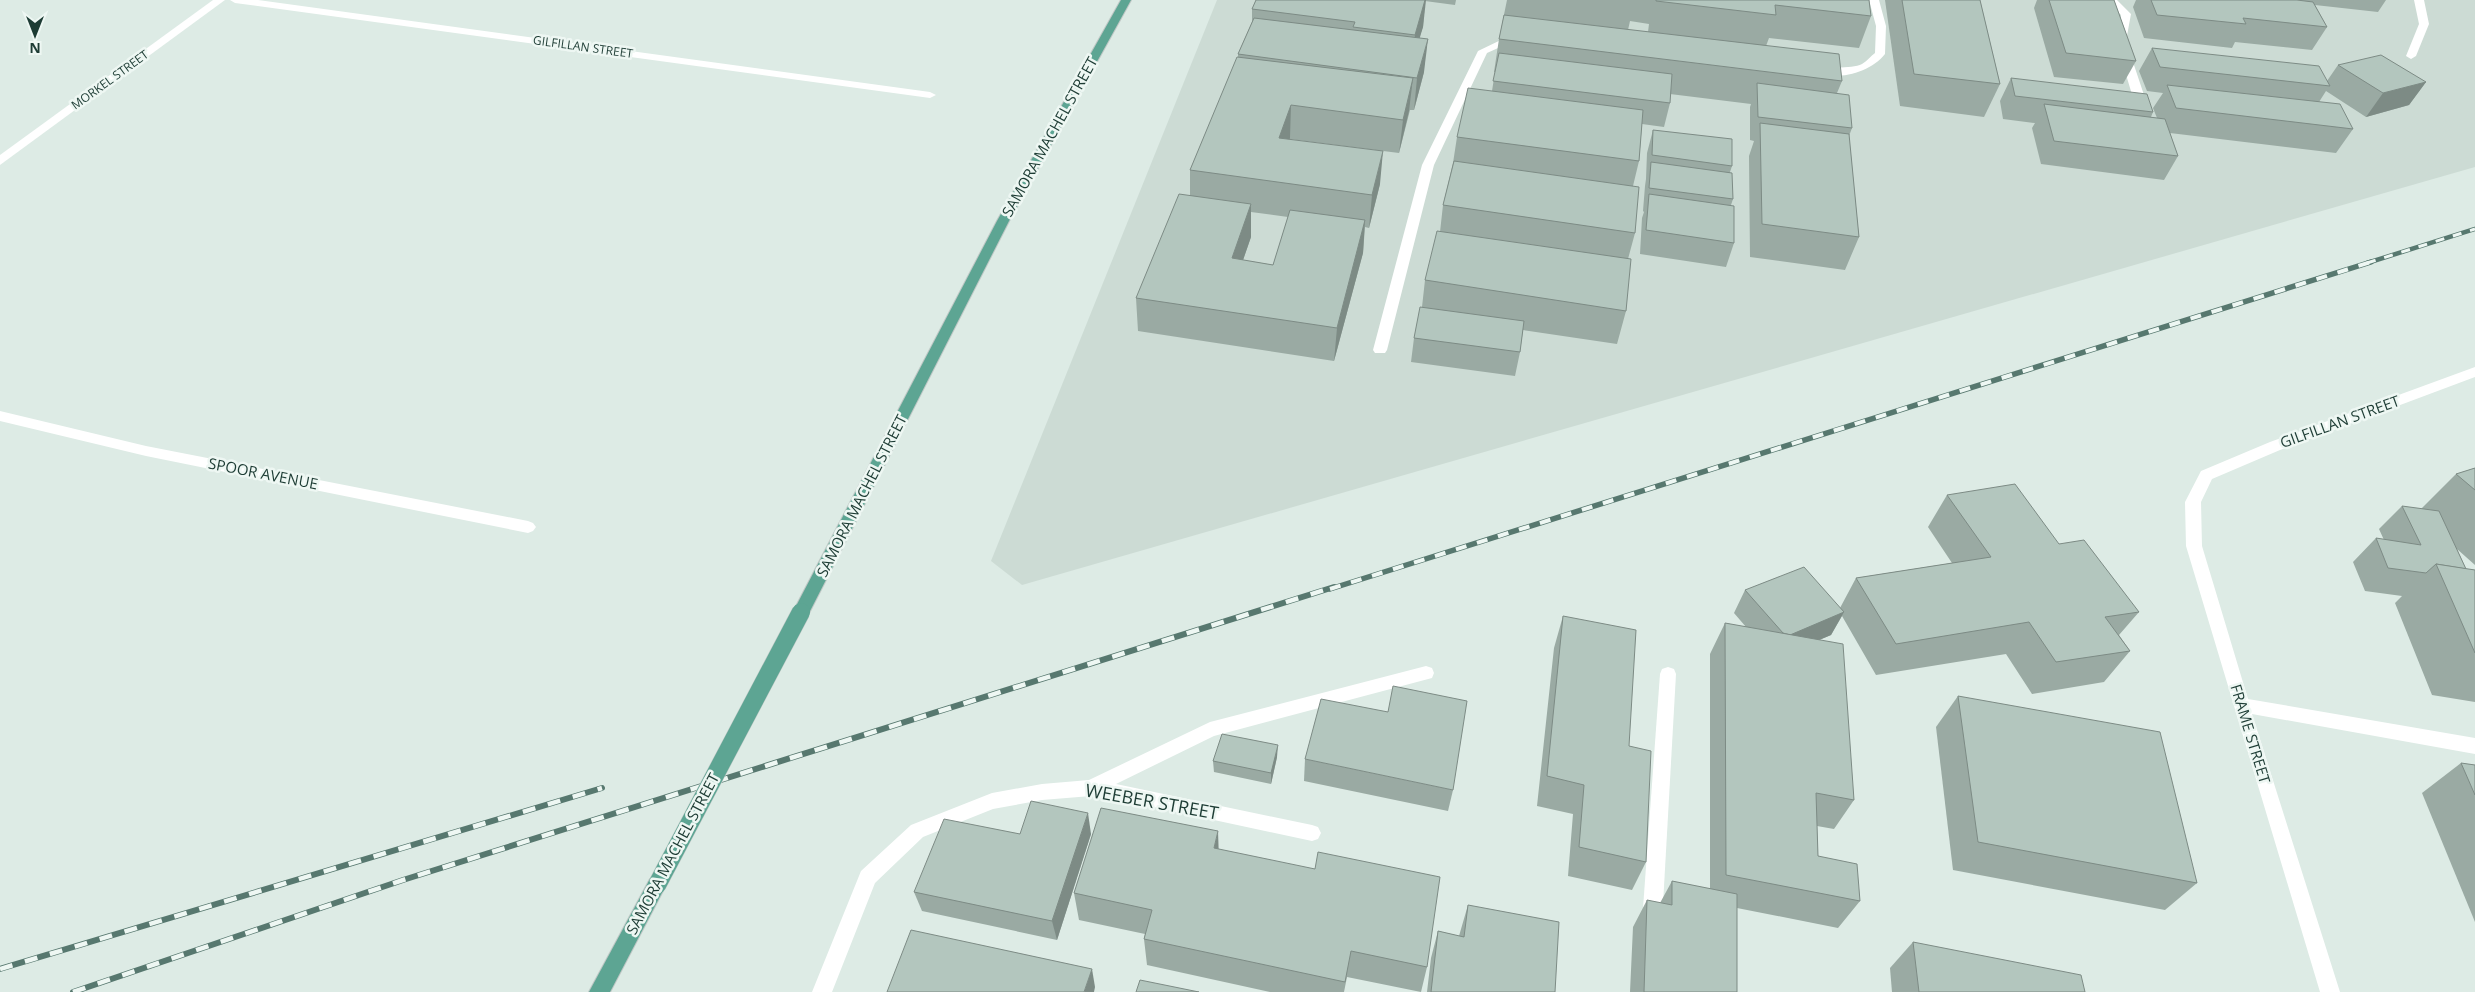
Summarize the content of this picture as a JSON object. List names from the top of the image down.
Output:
{
  "streets": {
    "main road": ["SAMORA MACHEL STREET"],
    "street": [
      "GILFILLAN STREET",
      "MORKEL STREET",
      "SPOOR AVENUE",
      "FRAME STREET",
      "WEEBER STREET"
    ]
  },
  "crossings": [
    ["GILFILLAN STREET", "FRAME STREET"]
  ],
  "north": "bottom"
}
